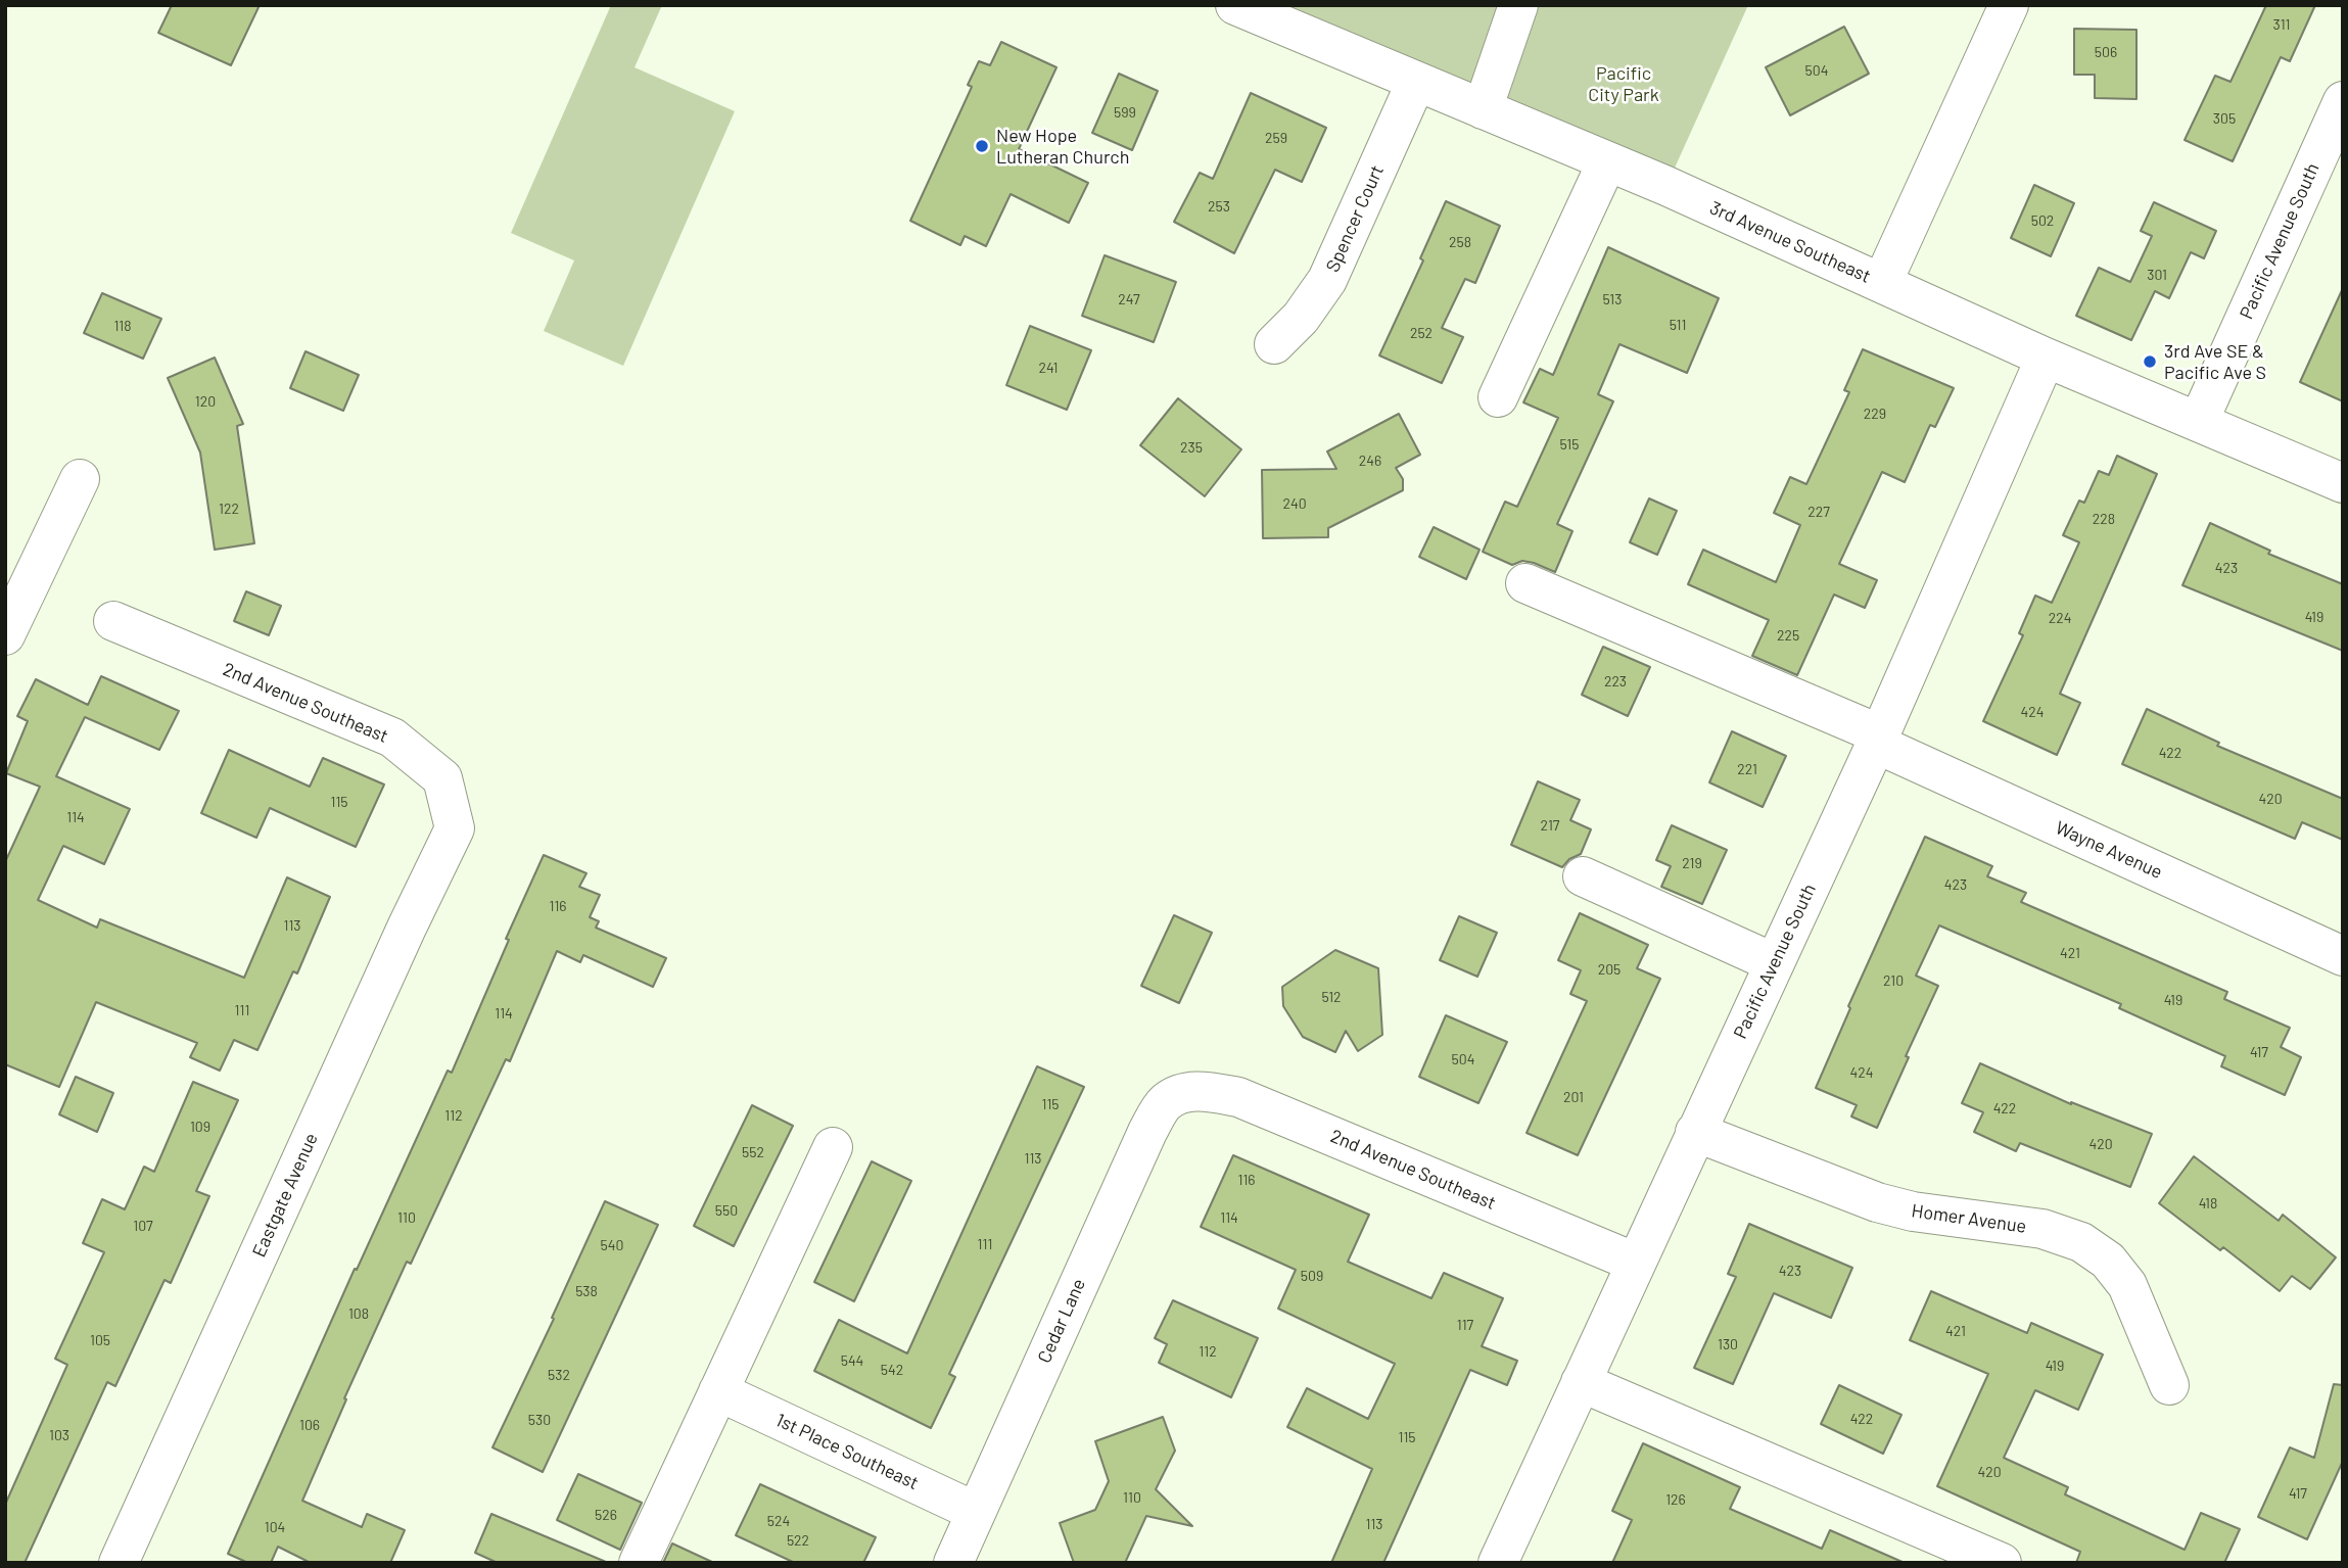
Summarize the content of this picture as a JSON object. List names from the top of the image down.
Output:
{
  "streets": {
    "street": [
      "Spencer Court",
      "Pacific Avenue South",
      "3rd Avenue Southeast",
      "2nd Avenue Southeast",
      "Wayne Avenue",
      "Eastgate Avenue",
      "Homer Avenue",
      "Cedar Lane",
      "1st Place Southeast"
    ]
  },
  "crossings": [
    ["Spencer Court", "3rd Avenue Southeast"],
    ["Pacific Avenue South", "3rd Avenue Southeast"],
    ["Pacific Avenue South", "2nd Avenue Southeast"],
    ["Pacific Avenue South", "Wayne Avenue"],
    ["Pacific Avenue South", "Homer Avenue"],
    ["2nd Avenue Southeast", "Eastgate Avenue"],
    ["2nd Avenue Southeast", "Cedar Lane"],
    ["Cedar Lane", "1st Place Southeast"]
  ],
  "parks": ["Pacific City Park"],
  "places": ["New Hope Lutheran Church", "3rd Ave SE & Pacific Ave S"],
  "house_numbers": [
    "311",
    "506",
    "504",
    "599",
    "305",
    "259",
    "253",
    "502",
    "258",
    "301",
    "247",
    "513",
    "511",
    "118",
    "252",
    "241",
    "120",
    "229",
    "515",
    "235",
    "246",
    "240",
    "122",
    "227",
    "228",
    "423",
    "419",
    "224",
    "225",
    "223",
    "424",
    "422",
    "221",
    "420",
    "115",
    "114",
    "217",
    "219",
    "423",
    "116",
    "113",
    "421",
    "205",
    "210",
    "512",
    "419",
    "111",
    "114",
    "417",
    "504",
    "424",
    "201",
    "115",
    "422",
    "112",
    "109",
    "420",
    "552",
    "113",
    "116",
    "418",
    "550",
    "110",
    "114",
    "107",
    "111",
    "540",
    "423",
    "509",
    "538",
    "108",
    "117",
    "421",
    "105",
    "130",
    "112",
    "544",
    "419",
    "542",
    "532",
    "422",
    "530",
    "106",
    "103",
    "115",
    "420",
    "417",
    "110",
    "126",
    "526",
    "524",
    "113",
    "104",
    "522"
  ]
}
